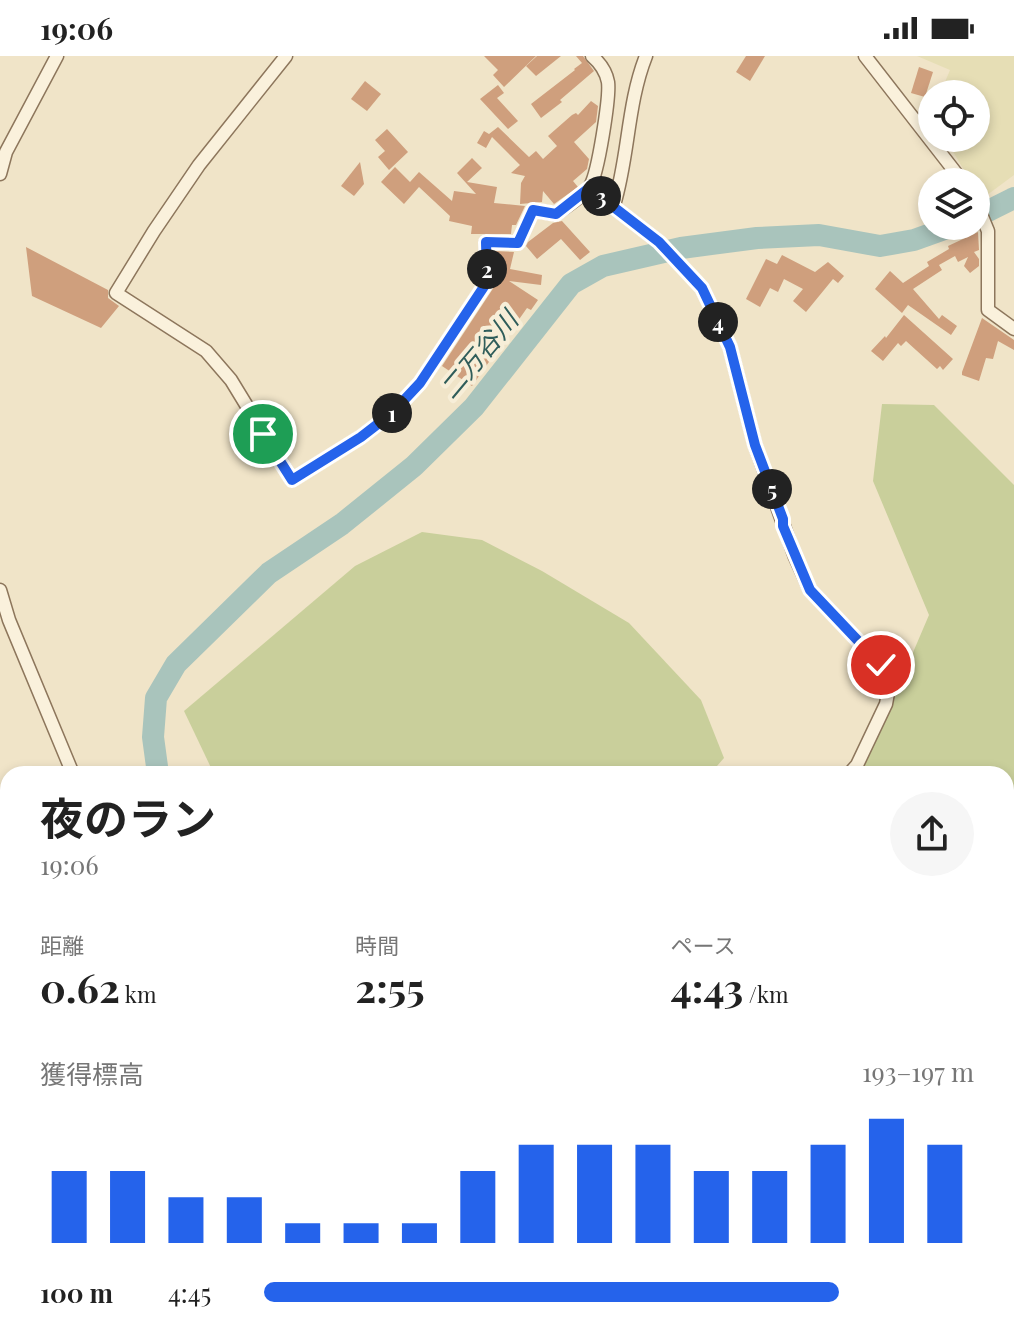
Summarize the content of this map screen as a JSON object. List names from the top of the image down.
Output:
{
  "water": ["二万谷川"],
  "page": {
    "status": "19:06",
    "pins": [
      "3",
      "2",
      "4",
      "1",
      "5"
    ],
    "heading": ["夜のラン", "19:06"],
    "stats": [
      ["距離", "0.62 km"],
      ["時間", "2:55"],
      ["ペース", "4:43 /km"]
    ],
    "chart": ["獲得標高", "193–197 m"],
    "list": [
      {
        "name": "100 m",
        "note": "4:45"
      }
    ]
  }
}
